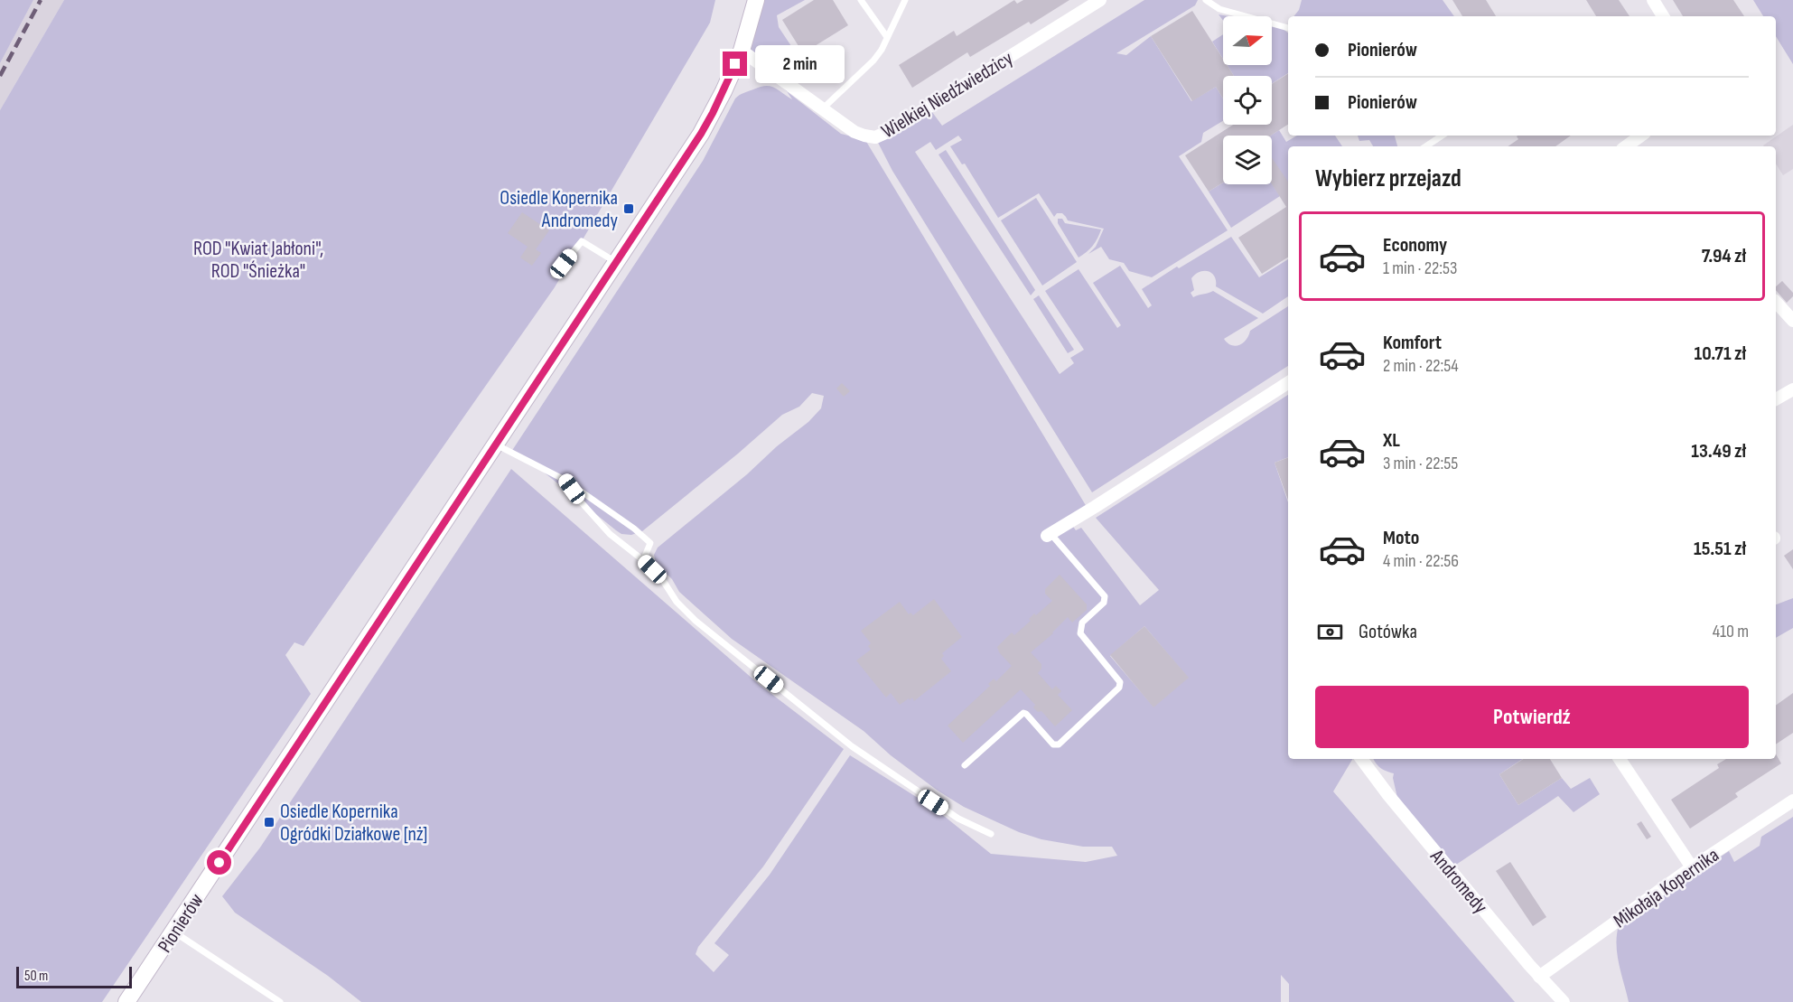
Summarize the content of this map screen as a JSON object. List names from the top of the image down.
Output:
{
  "streets": {
    "street": [
      "Wielkiej Niedźwiedzicy",
      "Andromedy",
      "Mikołaja Kopernika",
      "Pionierów"
    ]
  },
  "crossings": [
    ["Wielkiej Niedźwiedzicy", "Pionierów"],
    ["Andromedy", "Mikołaja Kopernika"]
  ],
  "parks": ["ROD \"Kwiat Jabłoni\", ROD \"Śnieżka\""],
  "places": {
    "transit": ["Osiedle Kopernika Andromedy", "Osiedle Kopernika Ogródki Działkowe [nż]"]
  },
  "scale_bar": "50 m",
  "north": "right",
  "page": {
    "banner": ["Pionierów", "Pionierów"],
    "bubble": "2 min",
    "heading": "Wybierz przejazd",
    "list": [
      {
        "name": "Economy",
        "note": "1 min · 22:53",
        "value": "7.94 zł"
      },
      {
        "name": "Komfort",
        "note": "2 min · 22:54",
        "value": "10.71 zł"
      },
      {
        "name": "XL",
        "note": "3 min · 22:55",
        "value": "13.49 zł"
      },
      {
        "name": "Moto",
        "note": "4 min · 22:56",
        "value": "15.51 zł"
      }
    ],
    "pay": ["Gotówka", "410 m"],
    "buttons": "Potwierdź",
    "scale": "50 m"
  }
}
